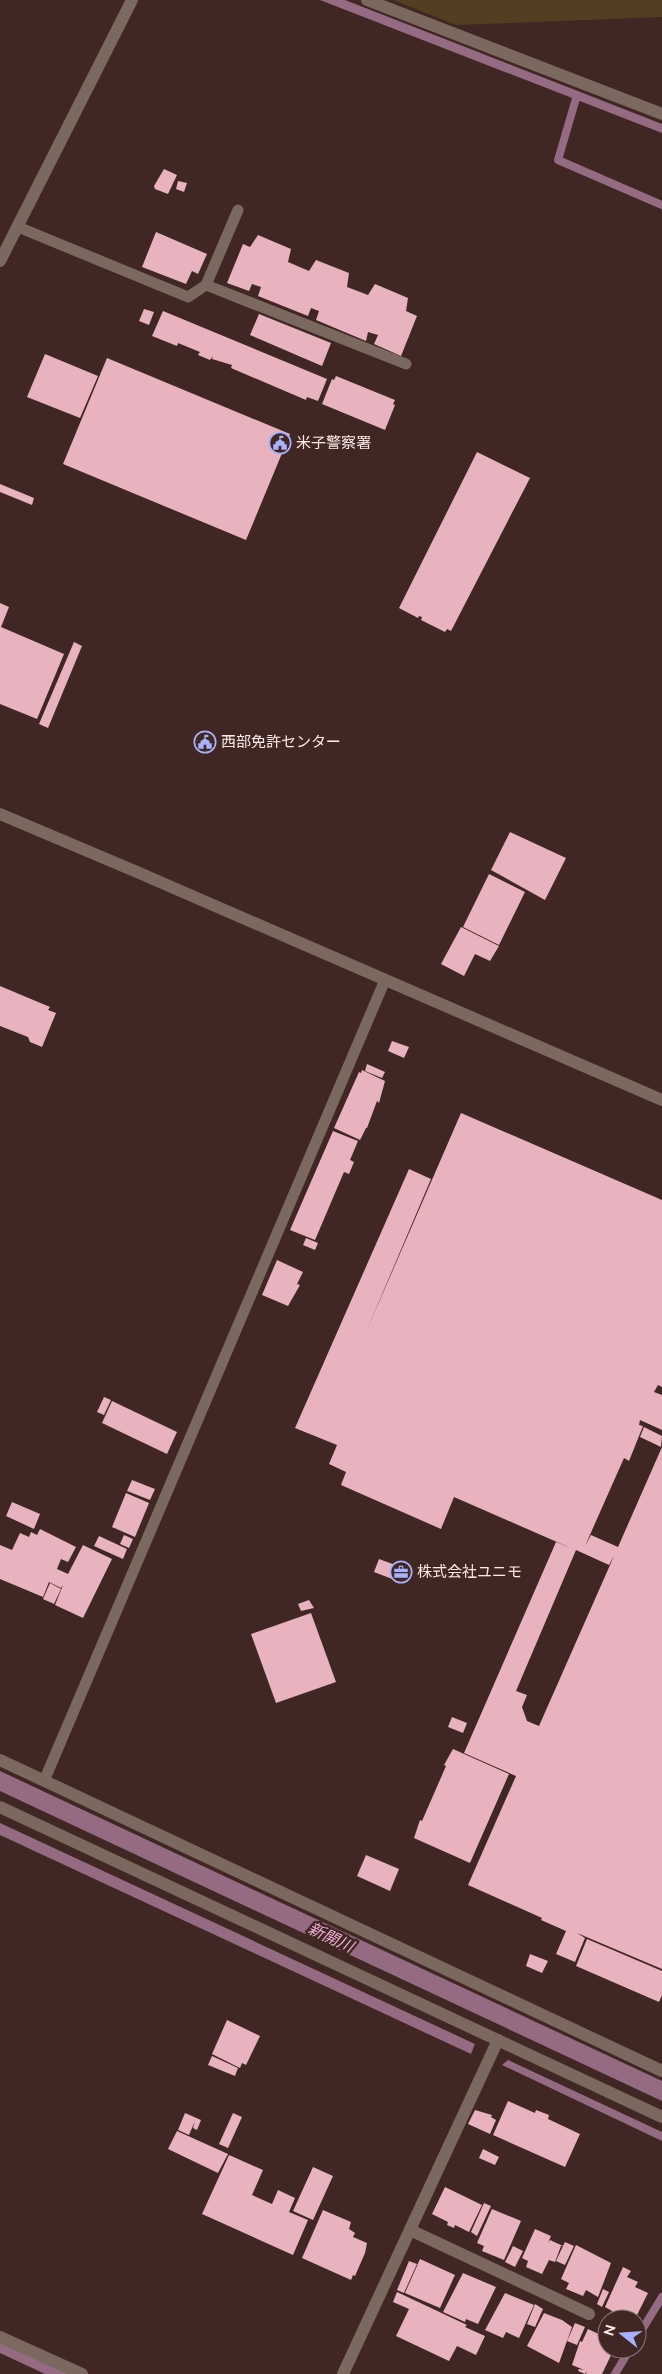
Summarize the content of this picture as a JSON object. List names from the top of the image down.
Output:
{
  "water": ["新開川"],
  "places": {
    "public building": ["米子警察署", "西部免許センター"],
    "office": ["株式会社ユニモ"]
  },
  "north": "left"
}
